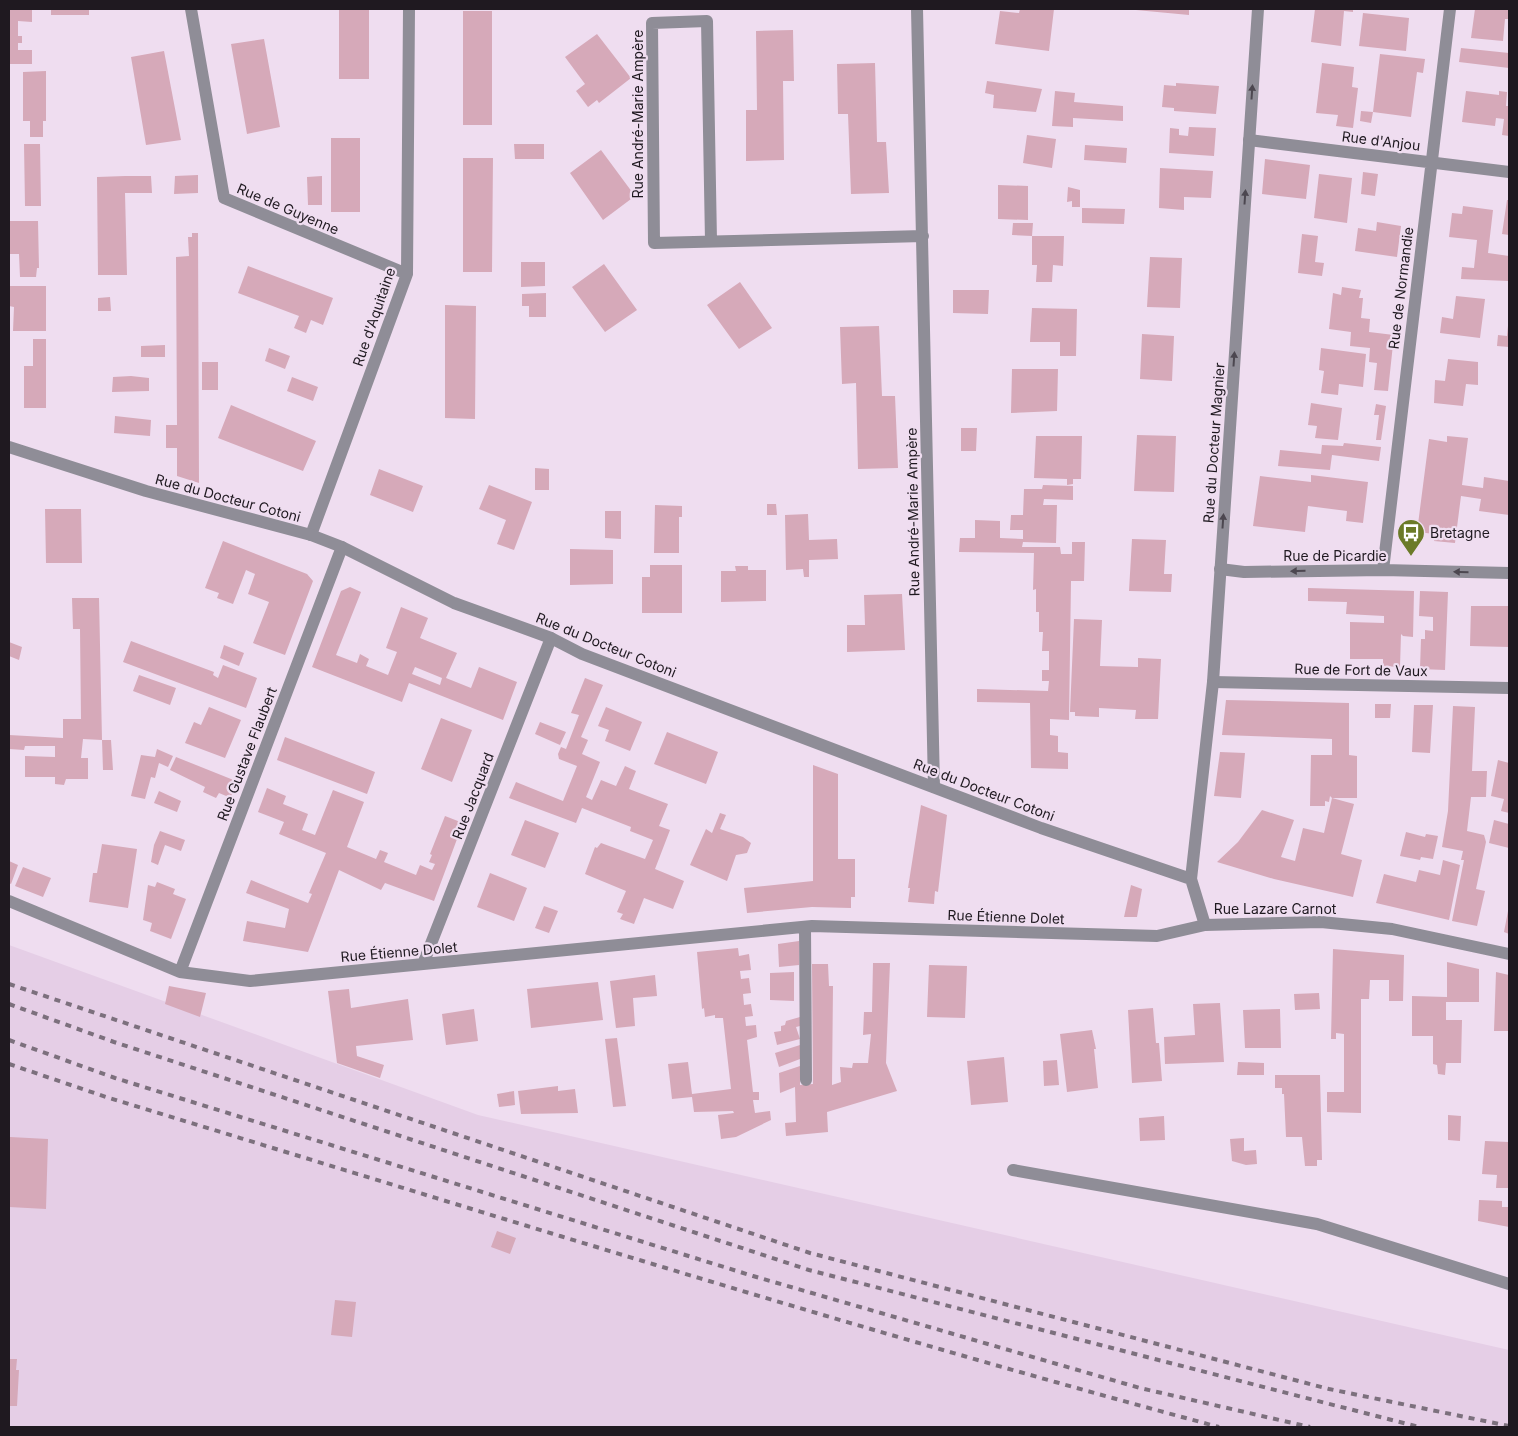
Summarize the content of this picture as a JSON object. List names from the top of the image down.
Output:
{
  "streets": {
    "street": [
      "Rue André-Marie Ampère",
      "Rue d'Anjou",
      "Rue de Guyenne",
      "Rue de Normandie",
      "Rue d'Aquitaine",
      "Rue du Docteur Magnier",
      "Rue du Docteur Cotoni",
      "Rue de Picardie",
      "Rue de Fort de Vaux",
      "Rue Gustave Flaubert",
      "Rue Jacquard",
      "Rue Lazare Carnot",
      "Rue Étienne Dolet"
    ]
  },
  "crossings": [
    ["Rue André-Marie Ampère", "Rue du Docteur Cotoni"],
    ["Rue d'Anjou", "Rue de Normandie"],
    ["Rue d'Anjou", "Rue du Docteur Magnier"],
    ["Rue de Guyenne", "Rue d'Aquitaine"],
    ["Rue de Normandie", "Rue de Picardie"],
    ["Rue d'Aquitaine", "Rue du Docteur Cotoni"],
    ["Rue du Docteur Magnier", "Rue du Docteur Cotoni"],
    ["Rue du Docteur Magnier", "Rue de Picardie"],
    ["Rue du Docteur Magnier", "Rue de Fort de Vaux"],
    ["Rue du Docteur Magnier", "Rue Lazare Carnot"],
    ["Rue du Docteur Cotoni", "Rue Gustave Flaubert"],
    ["Rue du Docteur Cotoni", "Rue Jacquard"],
    ["Rue du Docteur Cotoni", "Rue Lazare Carnot"],
    ["Rue Gustave Flaubert", "Rue Étienne Dolet"],
    ["Rue Jacquard", "Rue Étienne Dolet"],
    ["Rue Lazare Carnot", "Rue Étienne Dolet"]
  ],
  "one_way": ["Rue du Docteur Magnier", "Rue de Picardie"],
  "places": {
    "bus stop": ["Bretagne"]
  }
}
